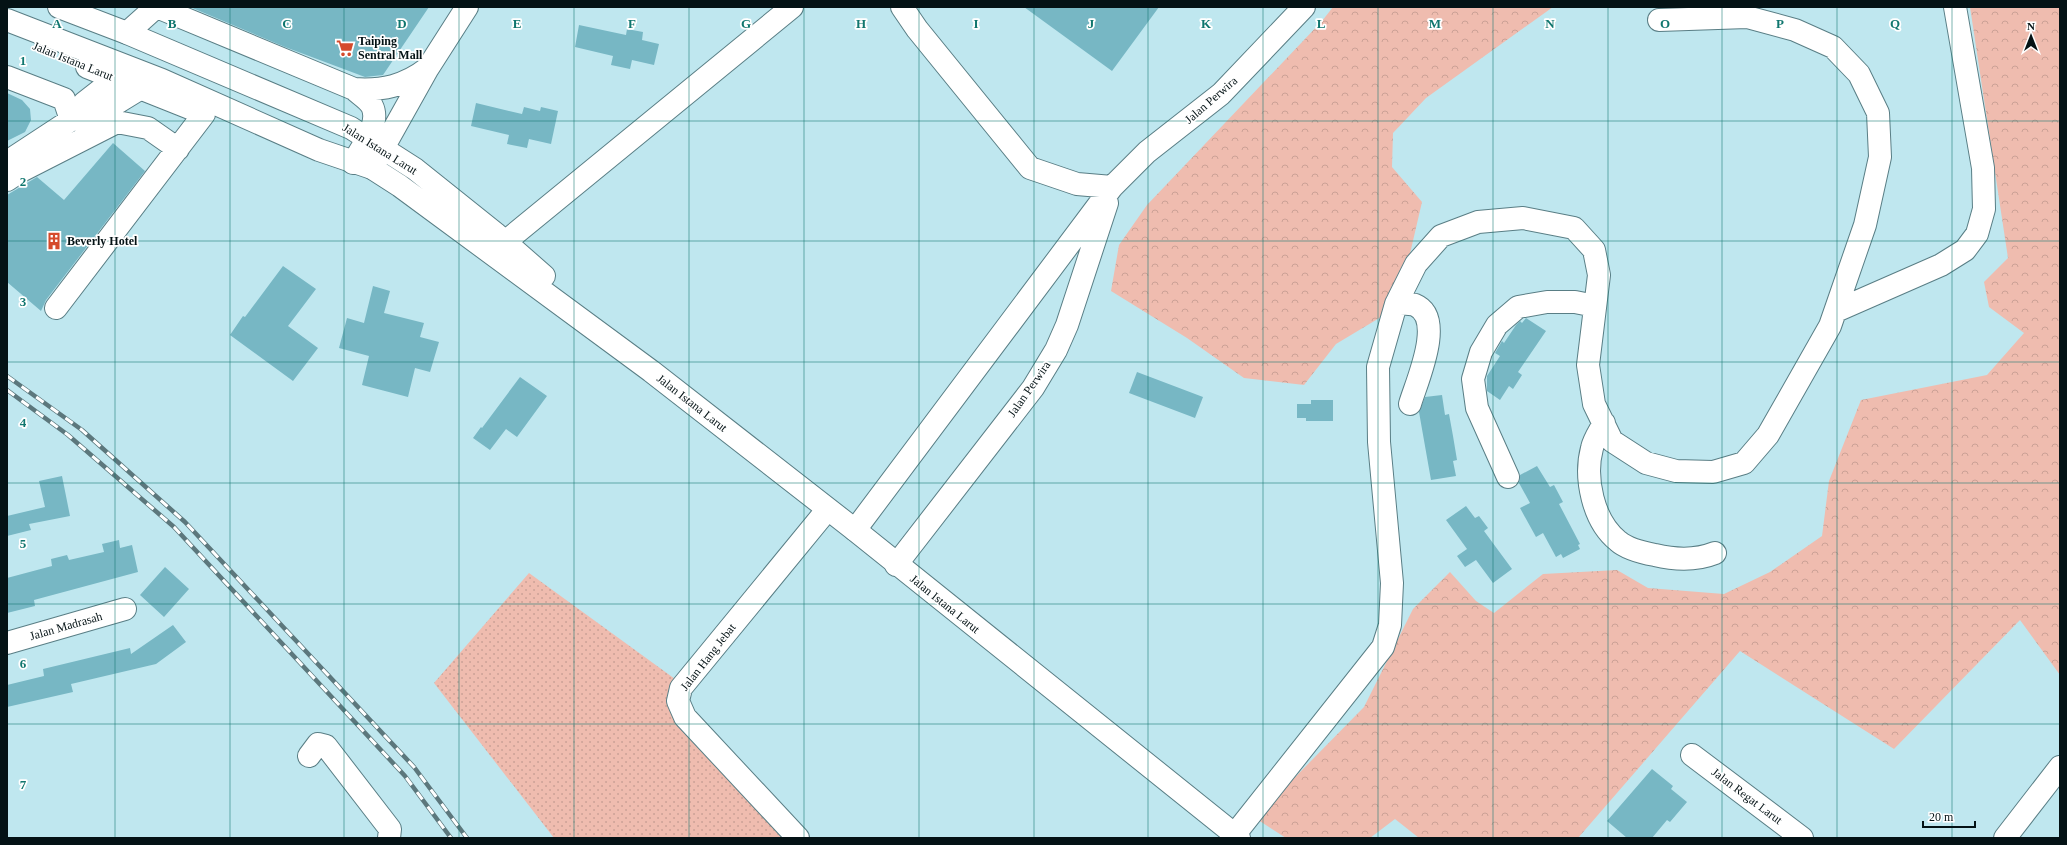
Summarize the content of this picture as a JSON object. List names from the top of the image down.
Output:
{
  "streets": {
    "street": [
      "Jalan Istana Larut",
      "Jalan Perwira",
      "Jalan Madrasah",
      "Jalan Hang Jebat",
      "Jalan Regat Larut"
    ]
  },
  "crossings": [
    ["Jalan Istana Larut", "Jalan Perwira"],
    ["Jalan Istana Larut", "Jalan Hang Jebat"]
  ],
  "places": {
    "supermarket": ["Taiping Sentral Mall"],
    "building": ["Beverly Hotel"]
  },
  "scale_bar": "20 m",
  "north": "top",
  "grid": {
    "columns": [
      "A",
      "B",
      "C",
      "D",
      "E",
      "F",
      "G",
      "H",
      "I",
      "J",
      "K",
      "L",
      "M",
      "N",
      "O",
      "P",
      "Q"
    ],
    "rows": [
      "1",
      "2",
      "3",
      "4",
      "5",
      "6",
      "7"
    ]
  }
}
